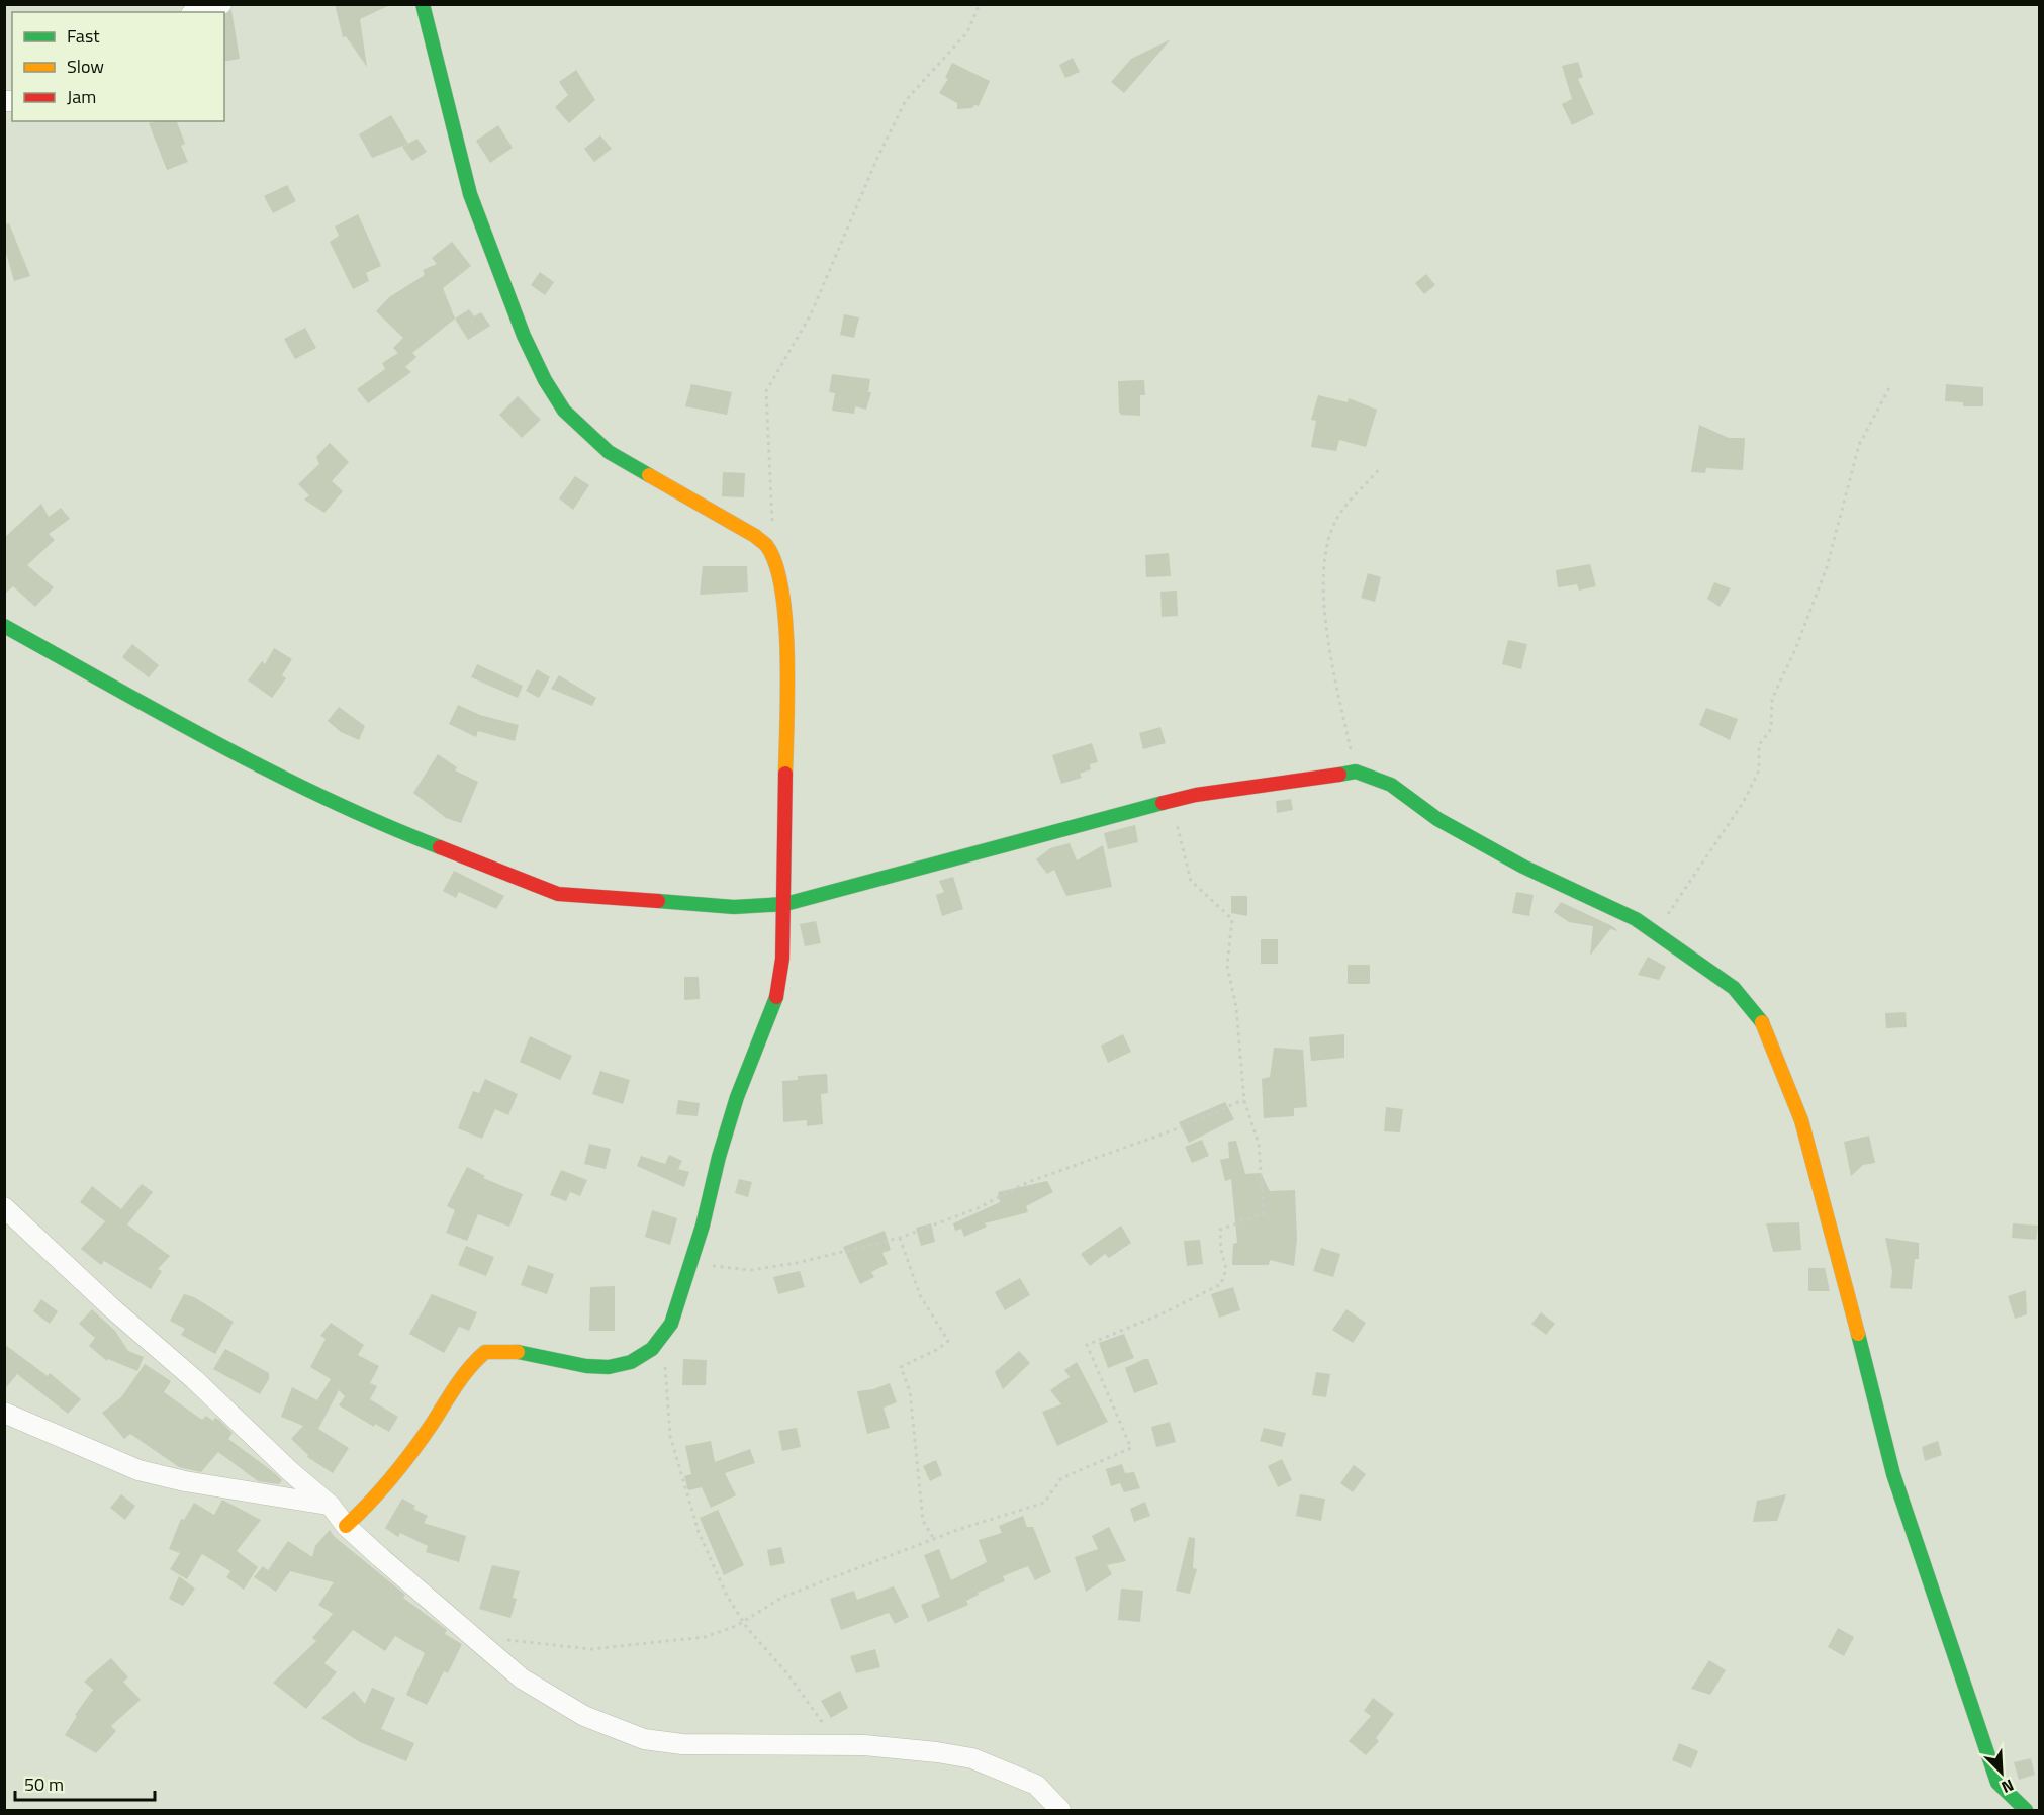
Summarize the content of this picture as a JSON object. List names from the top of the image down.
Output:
{
  "legend": ["Fast", "Slow", "Jam"],
  "scale_bar": "50 m",
  "north": "bottom right"
}
